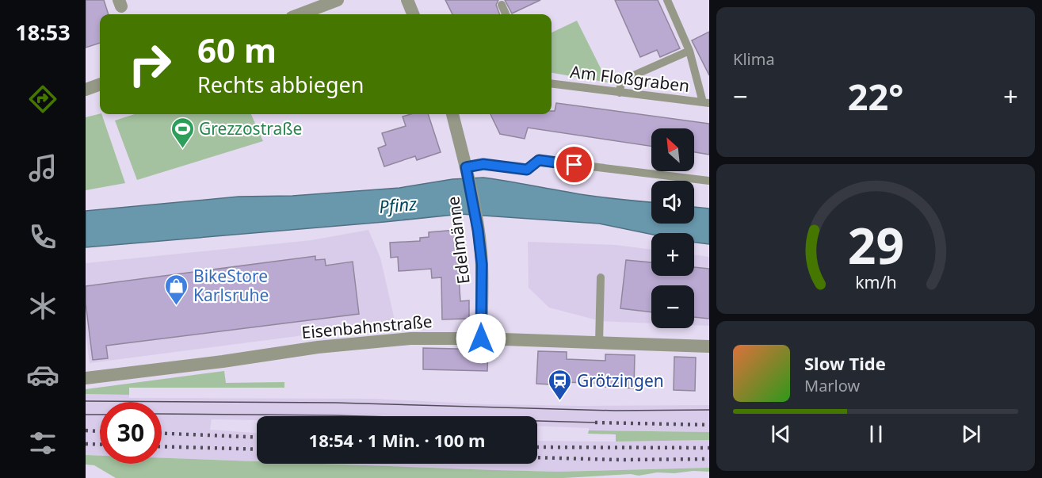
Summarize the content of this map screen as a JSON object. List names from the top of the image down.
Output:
{
  "streets": {
    "street": ["Edelmänne", "Eisenbahnstraße"],
    "lane": ["Am Floßgraben"]
  },
  "crossings": [
    ["Edelmänne", "Eisenbahnstraße"]
  ],
  "water": ["Pfinz"],
  "places": {
    "sports": ["Grezzostraße"],
    "shop": ["BikeStore Karlsruhe"],
    "station": ["Grötzingen"]
  },
  "north": "top left",
  "page": {
    "tabs": "18:53",
    "tile": "Klima",
    "turn": ["60 m", "Rechts abbiegen"],
    "heat": ["−", "22°", "+"],
    "map_buttons": ["+", "−"],
    "song": ["Slow Tide", "Marlow"],
    "limit": "30",
    "trip": "18:54 · 1 Min. · 100 m",
    "gauge": ["29", "km/h"]
  }
}
